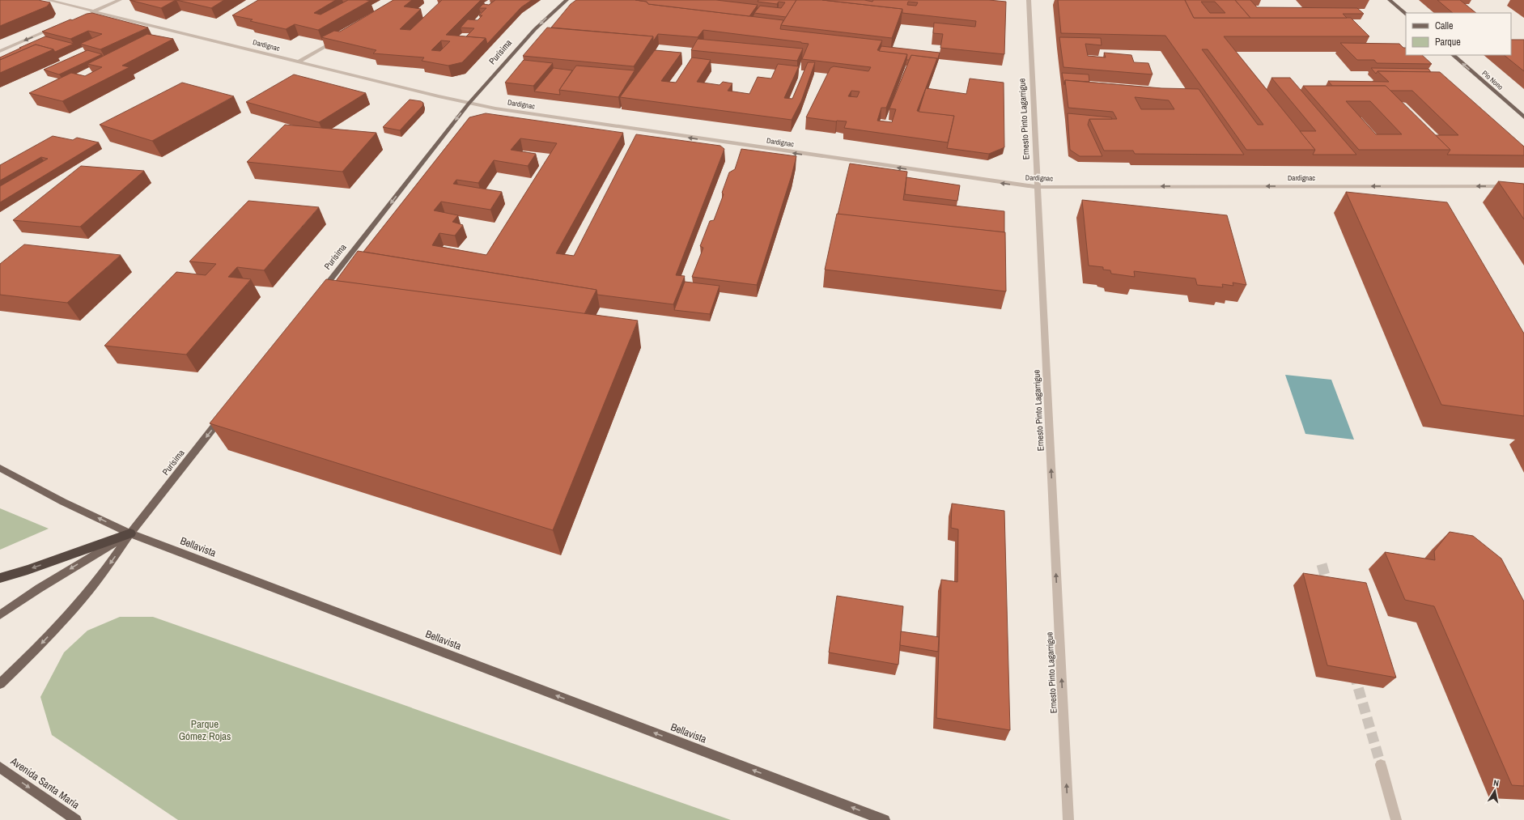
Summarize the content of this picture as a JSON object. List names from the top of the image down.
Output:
{
  "streets": {
    "main road": [
      "Purísima",
      "Pío Nono",
      "Bellavista",
      "Avenida Santa María"
    ],
    "street": ["Dardignac", "Ernesto Pinto Lagarrigue"]
  },
  "crossings": [
    ["Dardignac", "Purísima"],
    ["Dardignac", "Ernesto Pinto Lagarrigue"],
    ["Purísima", "Bellavista"]
  ],
  "one_way": [
    "Dardignac",
    "Purísima",
    "Pío Nono",
    "Ernesto Pinto Lagarrigue",
    "Bellavista",
    "Avenida Santa María"
  ],
  "parks": ["Parque Gómez Rojas"],
  "legend": ["Calle", "Parque"],
  "north": "top"
}
